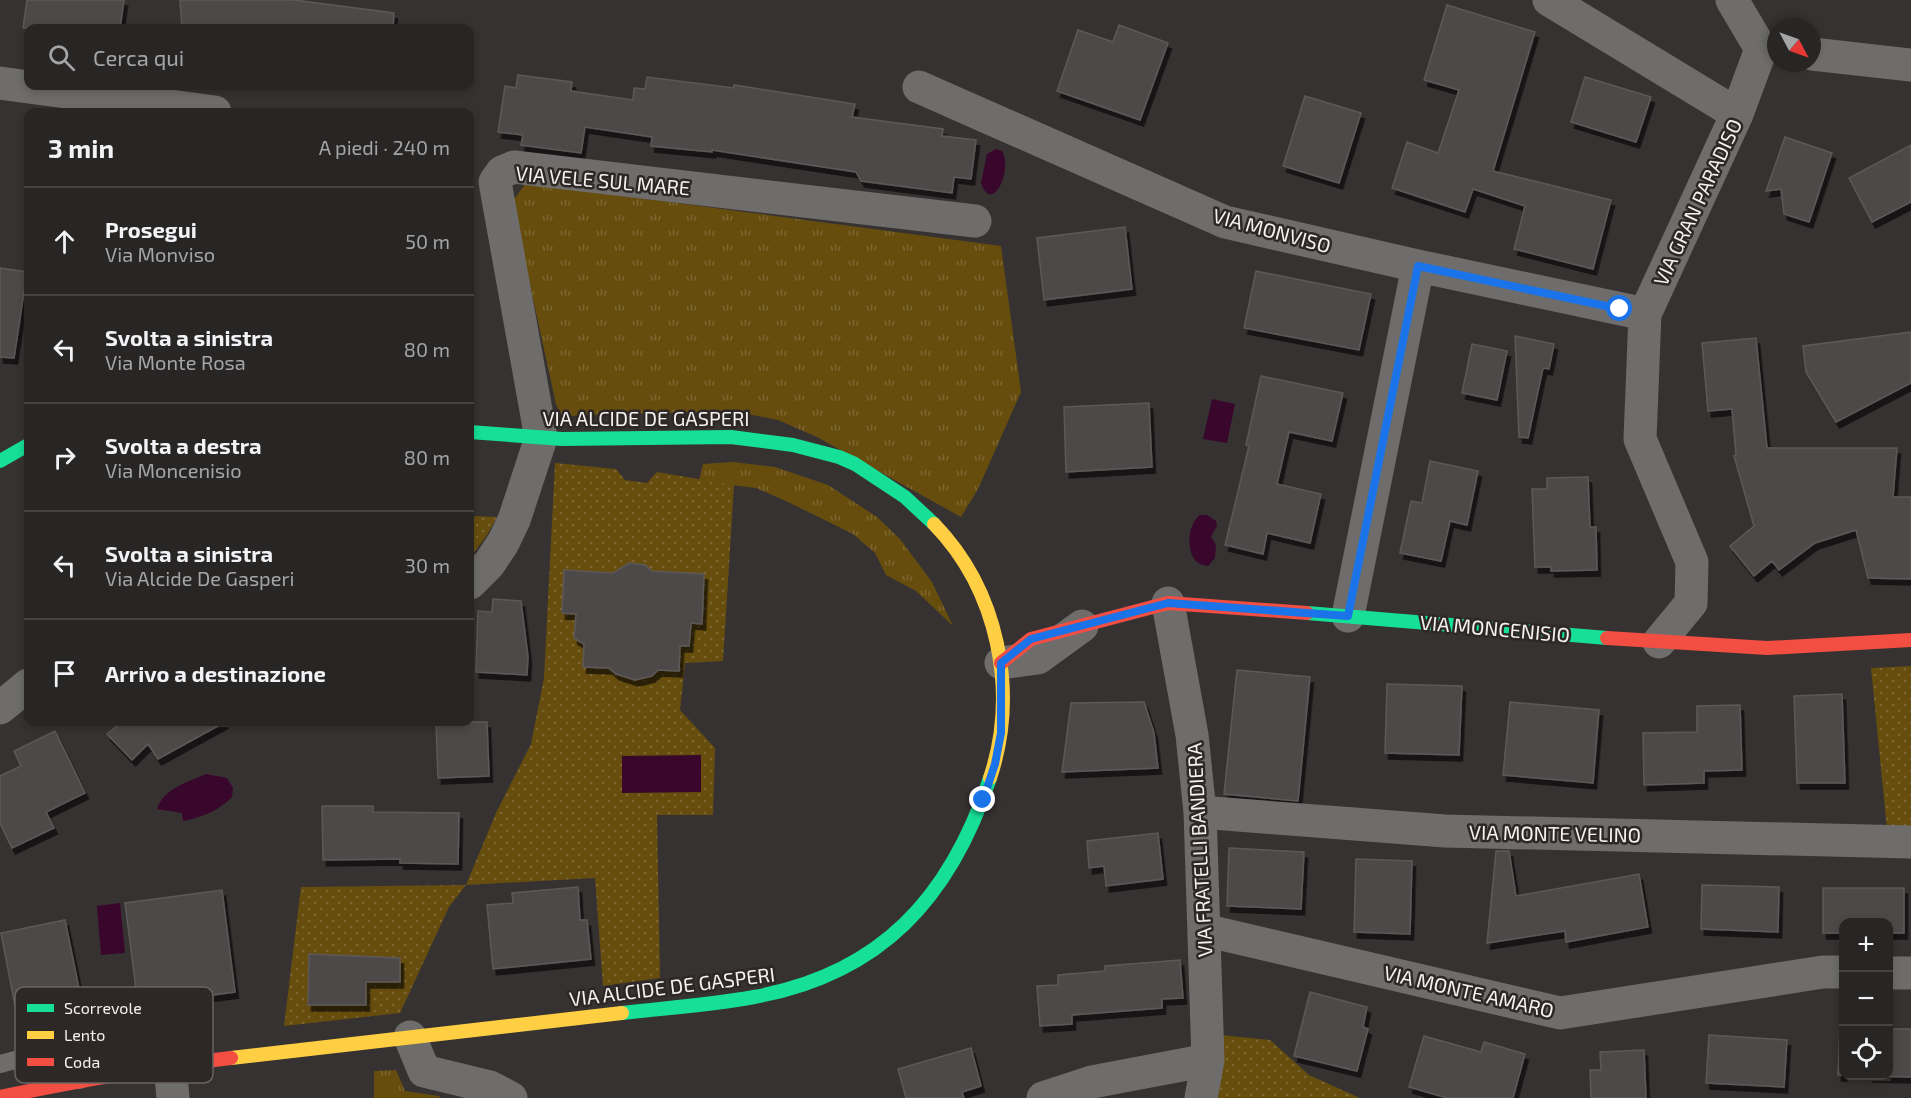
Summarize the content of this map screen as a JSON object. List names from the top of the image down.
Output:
{
  "streets": {
    "street": [
      "VIA VELE SUL MARE",
      "VIA GRAN PARADISO",
      "VIA MONVISO",
      "VIA ALCIDE DE GASPERI",
      "VIA MONCENISIO",
      "VIA MONTE VELINO",
      "VIA FRATELLI BANDIERA",
      "VIA MONTE AMARO"
    ]
  },
  "crossings": [
    ["VIA VELE SUL MARE", "VIA ALCIDE DE GASPERI"],
    ["VIA GRAN PARADISO", "VIA MONVISO"],
    ["VIA GRAN PARADISO", "VIA MONCENISIO"],
    ["VIA ALCIDE DE GASPERI", "VIA MONCENISIO"],
    ["VIA MONCENISIO", "VIA FRATELLI BANDIERA"],
    ["VIA MONTE VELINO", "VIA FRATELLI BANDIERA"],
    ["VIA FRATELLI BANDIERA", "VIA MONTE AMARO"]
  ],
  "legend": ["Scorrevole", "Lento", "Coda"],
  "north": "bottom right",
  "page": {
    "search": "Cerca qui",
    "heading": ["3 min", "A piedi · 240 m"],
    "list": [
      ["Prosegui", "Via Monviso", "50 m"],
      ["Svolta a sinistra", "Via Monte Rosa", "80 m"],
      ["Svolta a destra", "Via Moncenisio", "80 m"],
      ["Svolta a sinistra", "Via Alcide De Gasperi", "30 m"],
      "Arrivo a destinazione"
    ],
    "map_buttons": ["+", "−"]
  }
}
